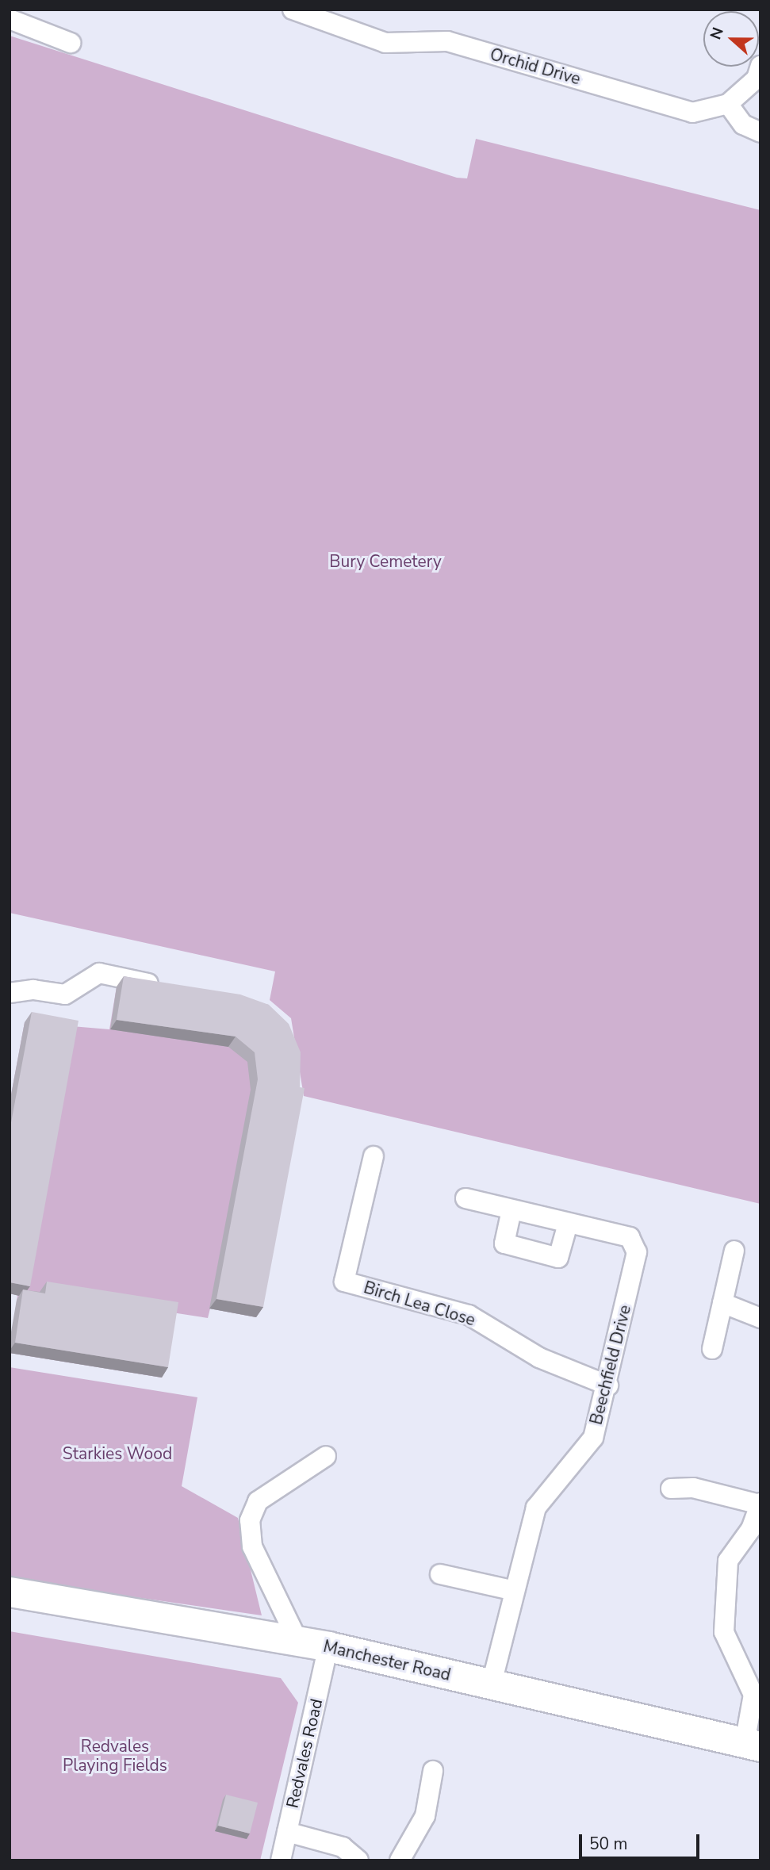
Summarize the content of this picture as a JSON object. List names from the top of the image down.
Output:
{
  "streets": {
    "highway": ["Manchester Road"],
    "street": [
      "Orchid Drive",
      "Birch Lea Close",
      "Beechfield Drive",
      "Redvales Road"
    ]
  },
  "crossings": [
    ["Birch Lea Close", "Beechfield Drive"],
    ["Beechfield Drive", "Manchester Road"],
    ["Manchester Road", "Redvales Road"]
  ],
  "parks": ["Bury Cemetery", "Starkies Wood", "Redvales Playing Fields"],
  "scale_bar": "50 m",
  "north": "left"
}
